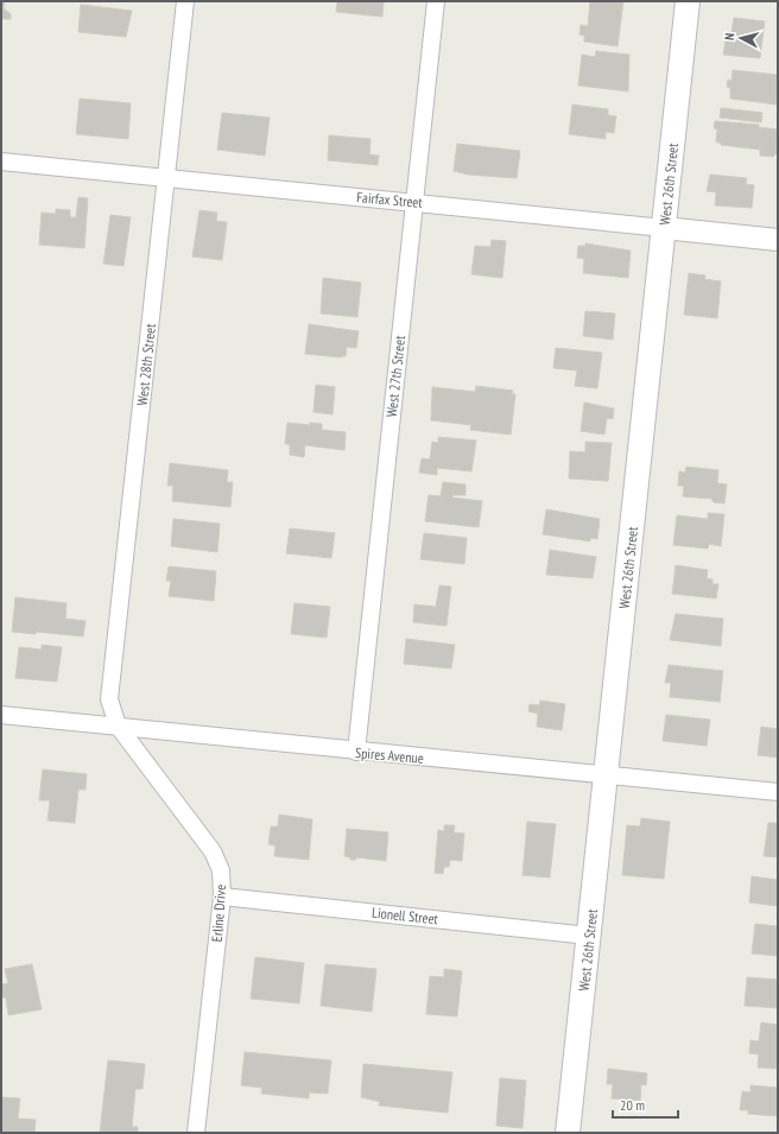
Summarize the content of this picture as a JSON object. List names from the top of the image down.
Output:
{
  "streets": {
    "main road": ["West 26th Street"],
    "street": [
      "Fairfax Street",
      "West 28th Street",
      "West 27th Street",
      "Spires Avenue",
      "Erline Drive",
      "Lionell Street"
    ]
  },
  "crossings": [
    ["West 26th Street", "Fairfax Street"],
    ["West 26th Street", "Spires Avenue"],
    ["West 26th Street", "Lionell Street"],
    ["Fairfax Street", "West 28th Street"],
    ["Fairfax Street", "West 27th Street"],
    ["West 28th Street", "Spires Avenue"],
    ["West 28th Street", "Erline Drive"],
    ["West 27th Street", "Spires Avenue"],
    ["Spires Avenue", "Erline Drive"],
    ["Erline Drive", "Lionell Street"]
  ],
  "scale_bar": "20 m",
  "north": "left"
}
